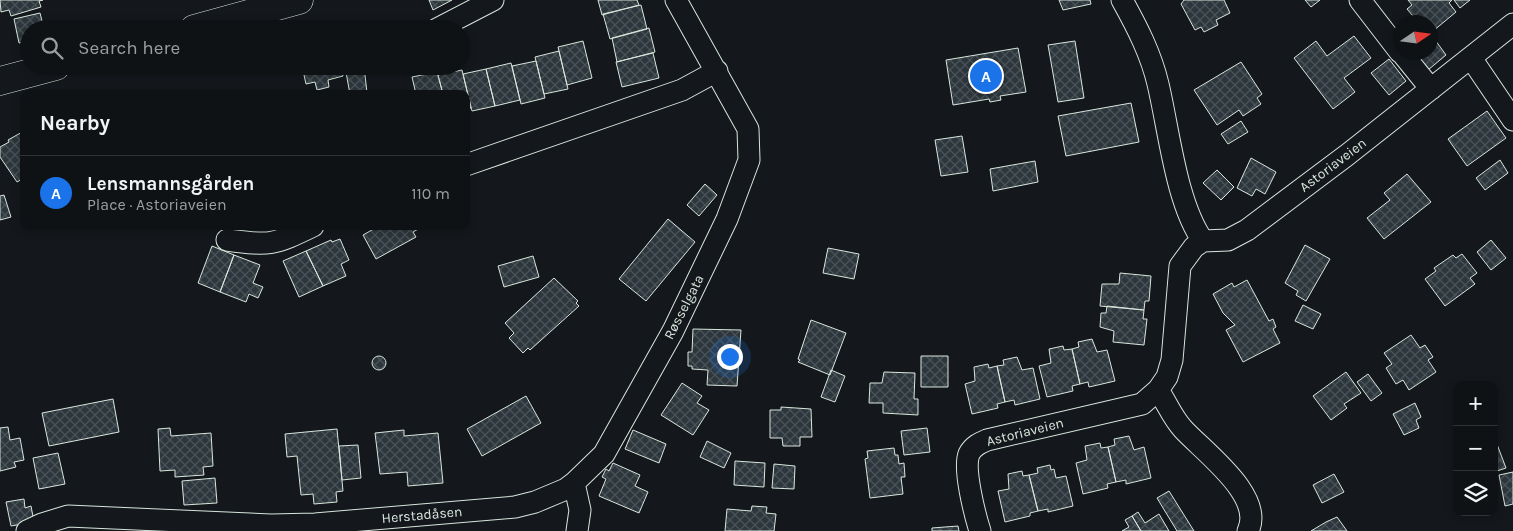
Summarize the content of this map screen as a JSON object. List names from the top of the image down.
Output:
{
  "streets": {
    "street": ["Astoriaveien", "Røsselgata", "Herstadåsen"]
  },
  "crossings": [
    ["Røsselgata", "Herstadåsen"]
  ],
  "north": "right",
  "page": {
    "search": "Search here",
    "pins": "A",
    "heading": "Nearby",
    "list": [
      {
        "mark": "A",
        "name": "Lensmannsgården",
        "note": "Place · Astoriaveien",
        "value": "110 m"
      }
    ],
    "map_buttons": ["+", "−"]
  }
}
